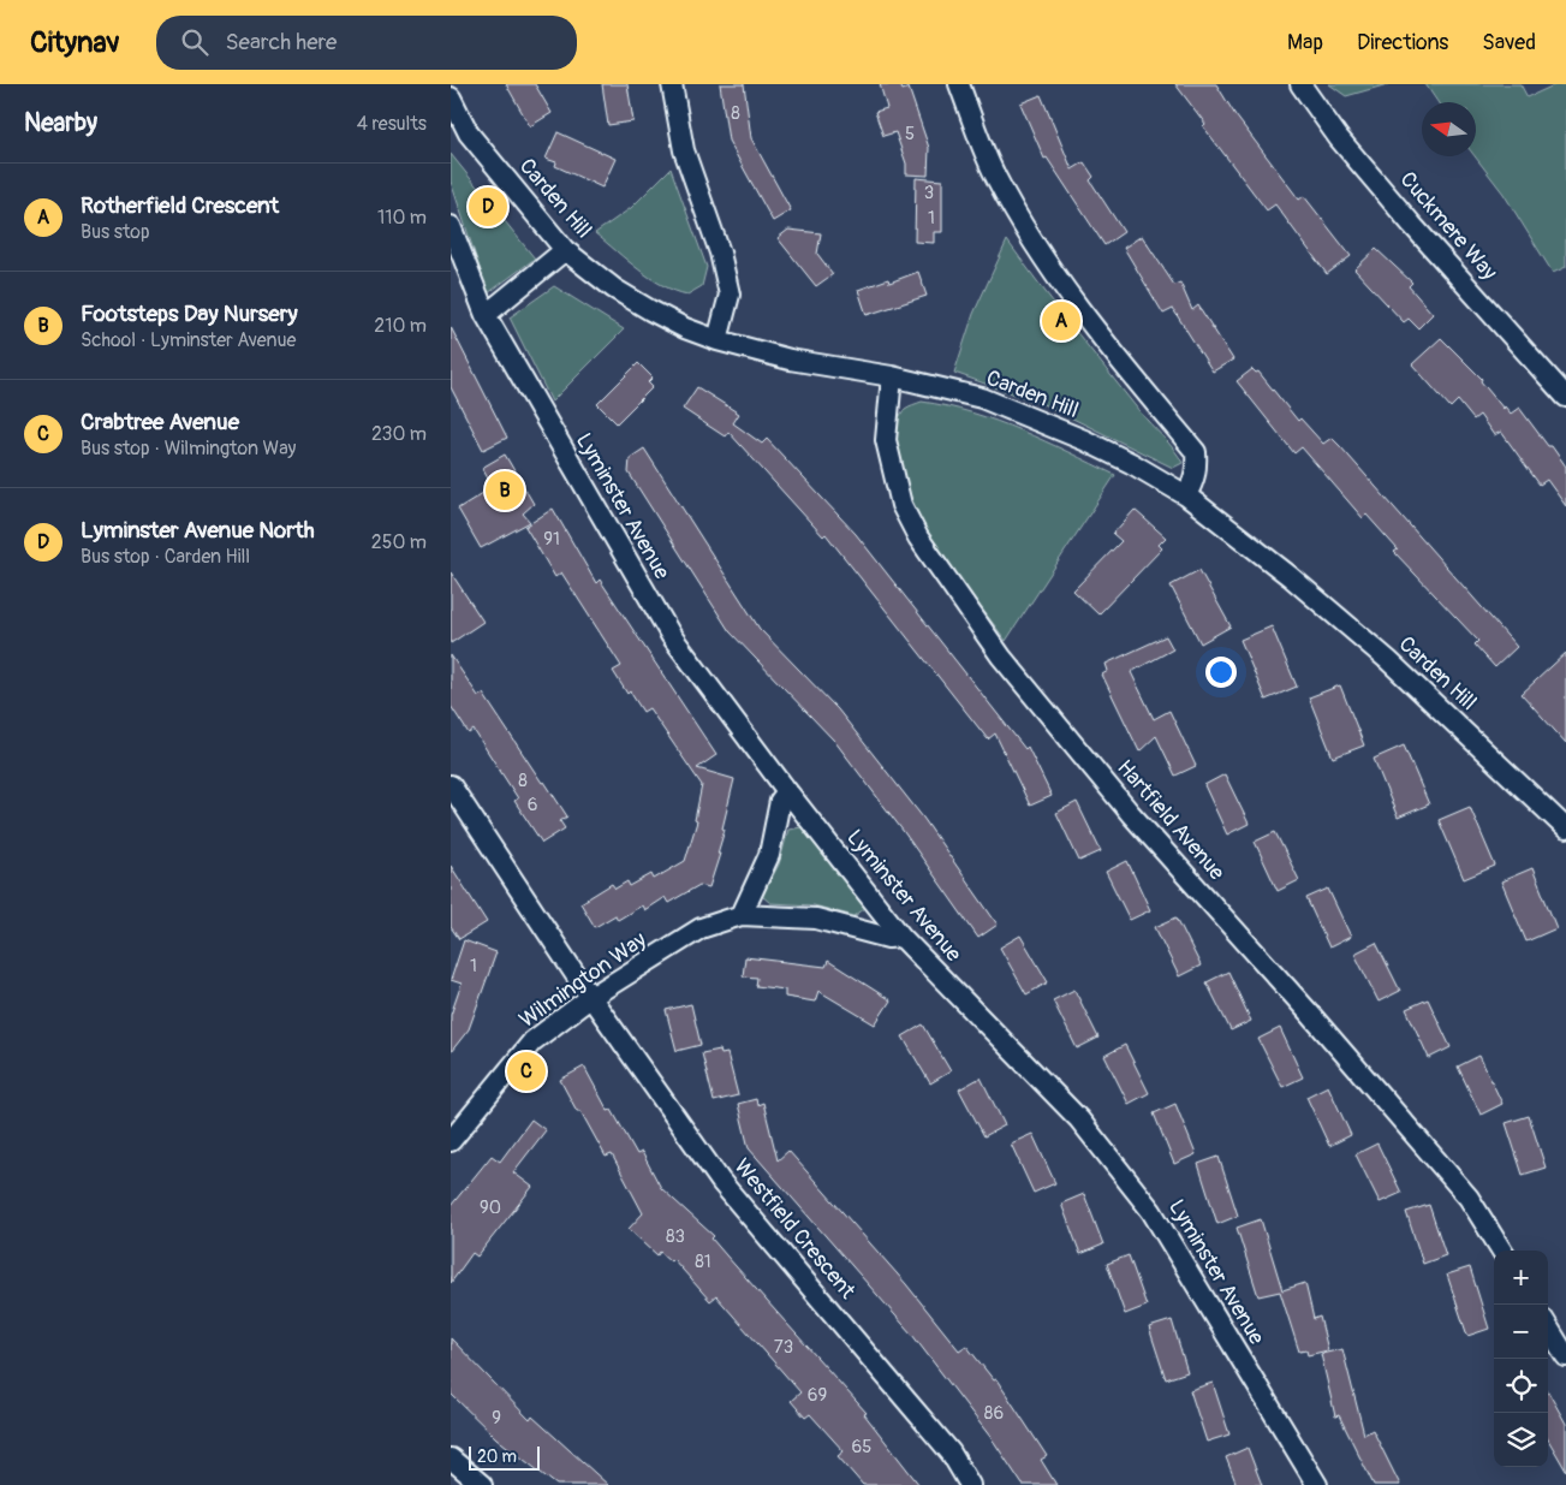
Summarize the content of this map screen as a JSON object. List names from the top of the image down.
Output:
{
  "streets": {
    "street": [
      "Carden Hill",
      "Cuckmere Way",
      "Lyminster Avenue",
      "Hartfield Avenue",
      "Wilmington Way",
      "Westfield Crescent"
    ]
  },
  "crossings": [
    ["Carden Hill", "Hartfield Avenue"],
    ["Lyminster Avenue", "Wilmington Way"],
    ["Wilmington Way", "Westfield Crescent"]
  ],
  "house_numbers": [
    "8",
    "5",
    "3",
    "1",
    "91",
    "8",
    "6",
    "1",
    "90",
    "83",
    "81",
    "73",
    "69",
    "86",
    "9",
    "65"
  ],
  "scale_bar": "20 m",
  "north": "left",
  "page": {
    "header": "Citynav",
    "search": "Search here",
    "nav": ["Map", "Directions", "Saved"],
    "heading": ["Nearby", "4 results"],
    "list": [
      {
        "mark": "A",
        "name": "Rotherfield Crescent",
        "note": "Bus stop",
        "value": "110 m"
      },
      {
        "mark": "B",
        "name": "Footsteps Day Nursery",
        "note": "School · Lyminster Avenue",
        "value": "210 m"
      },
      {
        "mark": "C",
        "name": "Crabtree Avenue",
        "note": "Bus stop · Wilmington Way",
        "value": "230 m"
      },
      {
        "mark": "D",
        "name": "Lyminster Avenue North",
        "note": "Bus stop · Carden Hill",
        "value": "250 m"
      }
    ],
    "pins": [
      "D",
      "A",
      "B",
      "C"
    ],
    "map_buttons": ["+", "−"],
    "scale": "20 m"
  }
}
